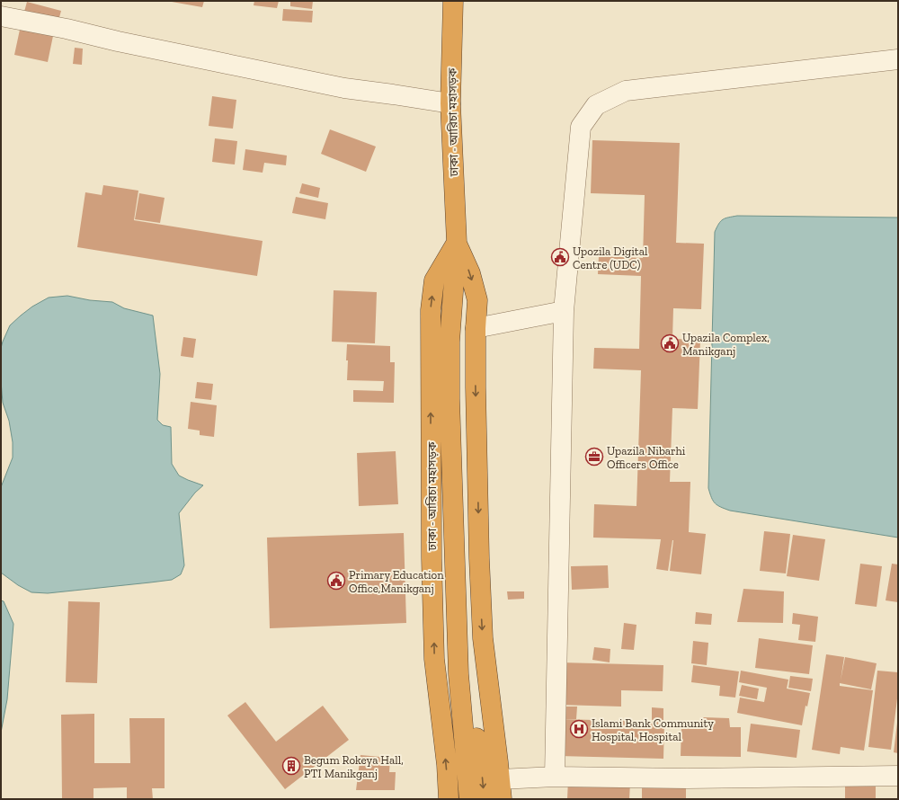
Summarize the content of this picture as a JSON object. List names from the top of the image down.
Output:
{
  "streets": {
    "highway": ["ঢাকা - আরিচা মহাসড়ক"]
  },
  "places": {
    "public building": ["Upozila Digital Centre (UDC)", "Upazila Complex, Manikganj", "Primary Education Office,Manikganj"],
    "office": ["Upazila Nibarhi Officers Office"],
    "hospital": ["Islami Bank Community Hospital, Hospital"],
    "building": ["Begum Rokeya Hall, PTI Manikganj"]
  }
}
